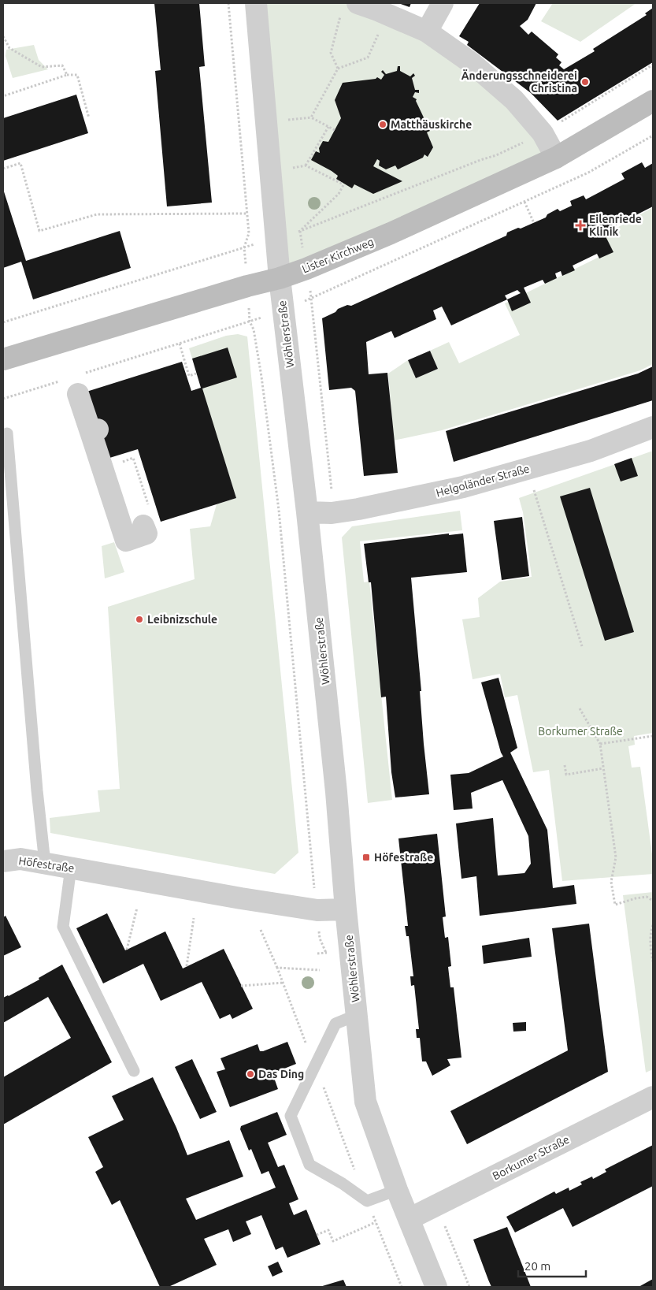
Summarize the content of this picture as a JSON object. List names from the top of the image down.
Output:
{
  "streets": {
    "street": [
      "Lister Kirchweg",
      "Wöhlerstraße",
      "Helgoländer Straße",
      "Höfestraße",
      "Borkumer Straße"
    ]
  },
  "crossings": [
    ["Lister Kirchweg", "Wöhlerstraße"],
    ["Wöhlerstraße", "Helgoländer Straße"],
    ["Wöhlerstraße", "Höfestraße"],
    ["Wöhlerstraße", "Borkumer Straße"]
  ],
  "parks": ["Borkumer Straße"],
  "places": {
    "other": [
      "Änderungsschneiderei Christina",
      "Matthäuskirche",
      "Leibnizschule",
      "Das Ding"
    ],
    "health": ["Eilenriede Klinik"],
    "transit": ["Höfestraße"]
  },
  "scale_bar": "20 m"
}
